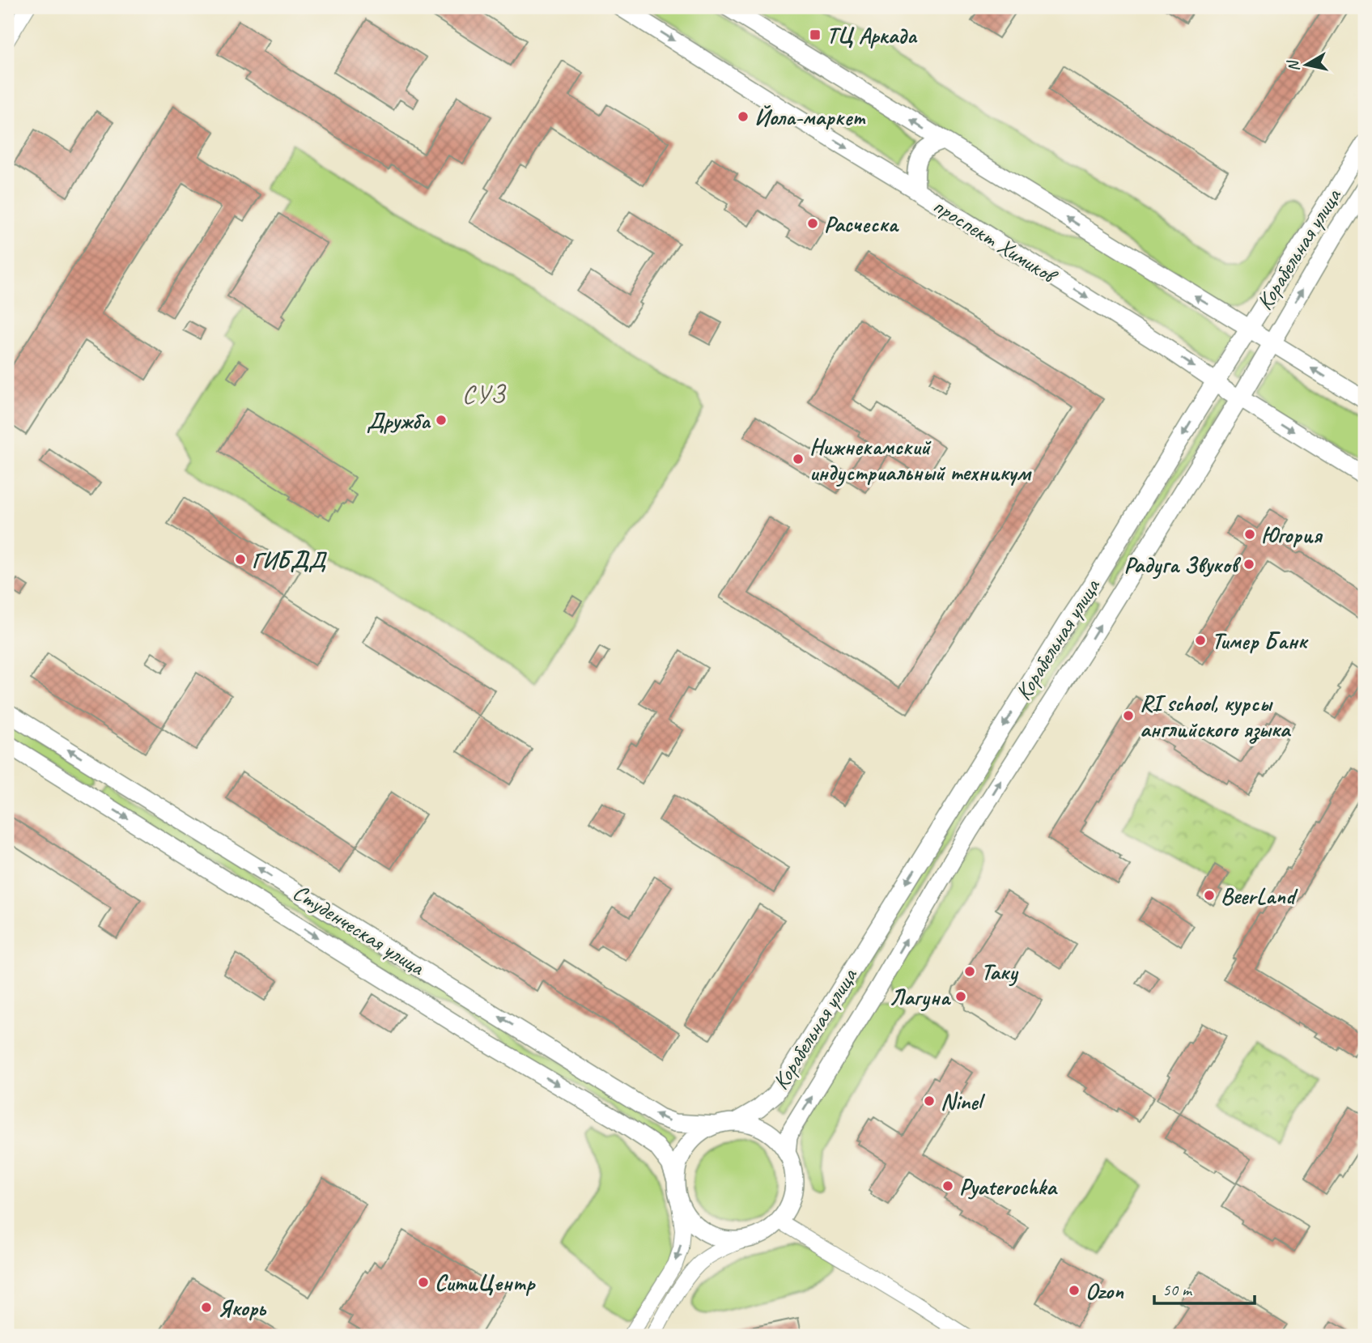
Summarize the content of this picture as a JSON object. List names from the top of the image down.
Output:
{
  "streets": {
    "main road": ["проспект Химиков", "Корабельная улица", "Студенческая улица"]
  },
  "crossings": [
    ["проспект Химиков", "Корабельная улица"],
    ["Корабельная улица", "Студенческая улица"]
  ],
  "districts": ["СУЗ"],
  "places": {
    "transit": ["ТЦ Аркада"],
    "other": [
      "Йола-маркет",
      "Расческа",
      "Дружба",
      "Нижнекамский индустриальный техникум",
      "Югория",
      "ГИБДД",
      "Радуга Звуков",
      "Тимер Банк",
      "RI school, курсы английского языка",
      "BeerLand",
      "Таку",
      "Лагуна",
      "Ninel",
      "Pyaterochka",
      "СитиЦентр",
      "Ozon",
      "Якорь"
    ]
  },
  "scale_bar": "50 m",
  "north": "left"
}
